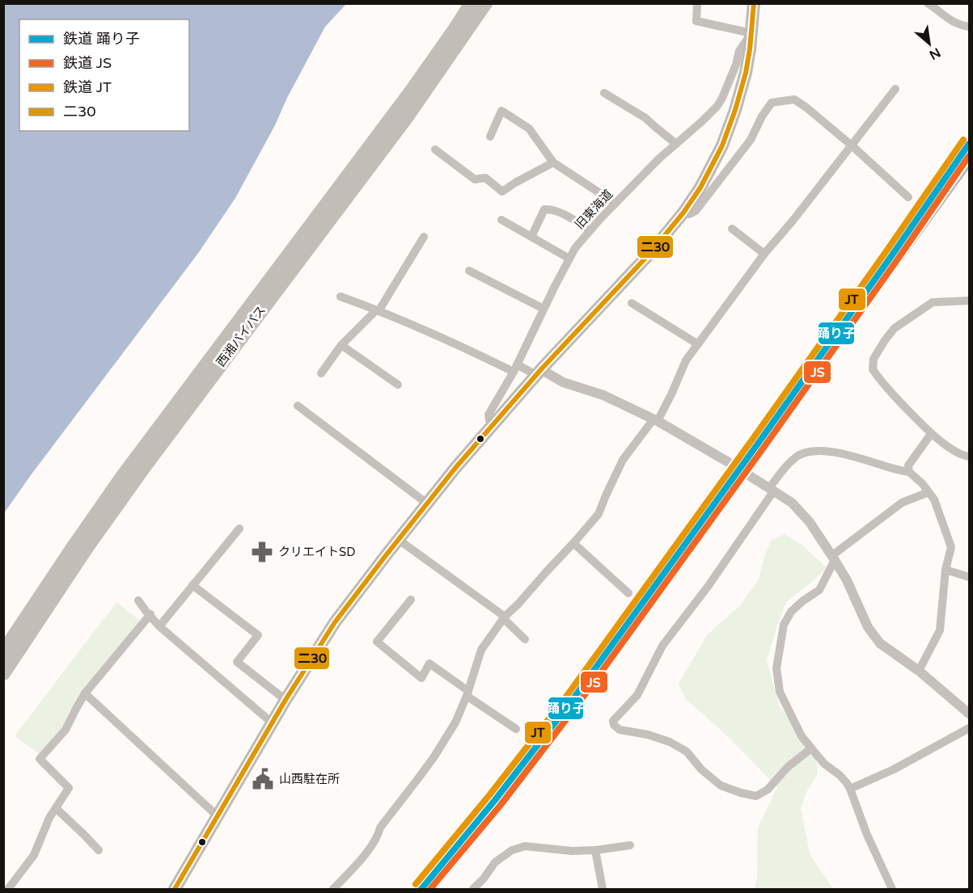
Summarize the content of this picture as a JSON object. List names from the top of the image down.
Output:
{
  "streets": {
    "highway": ["西湘バイパス"],
    "street": ["旧東海道"]
  },
  "places": {
    "pharmacy": ["クリエイトSD"],
    "public building": ["山西駐在所"]
  },
  "lines": [
    "transit line 二30",
    "rail line JT",
    "rail line 踊り子",
    "rail line JS"
  ],
  "legend": [
    "鉄道 踊り子",
    "鉄道 JS",
    "鉄道 JT",
    "二30"
  ],
  "north": "bottom right"
}
